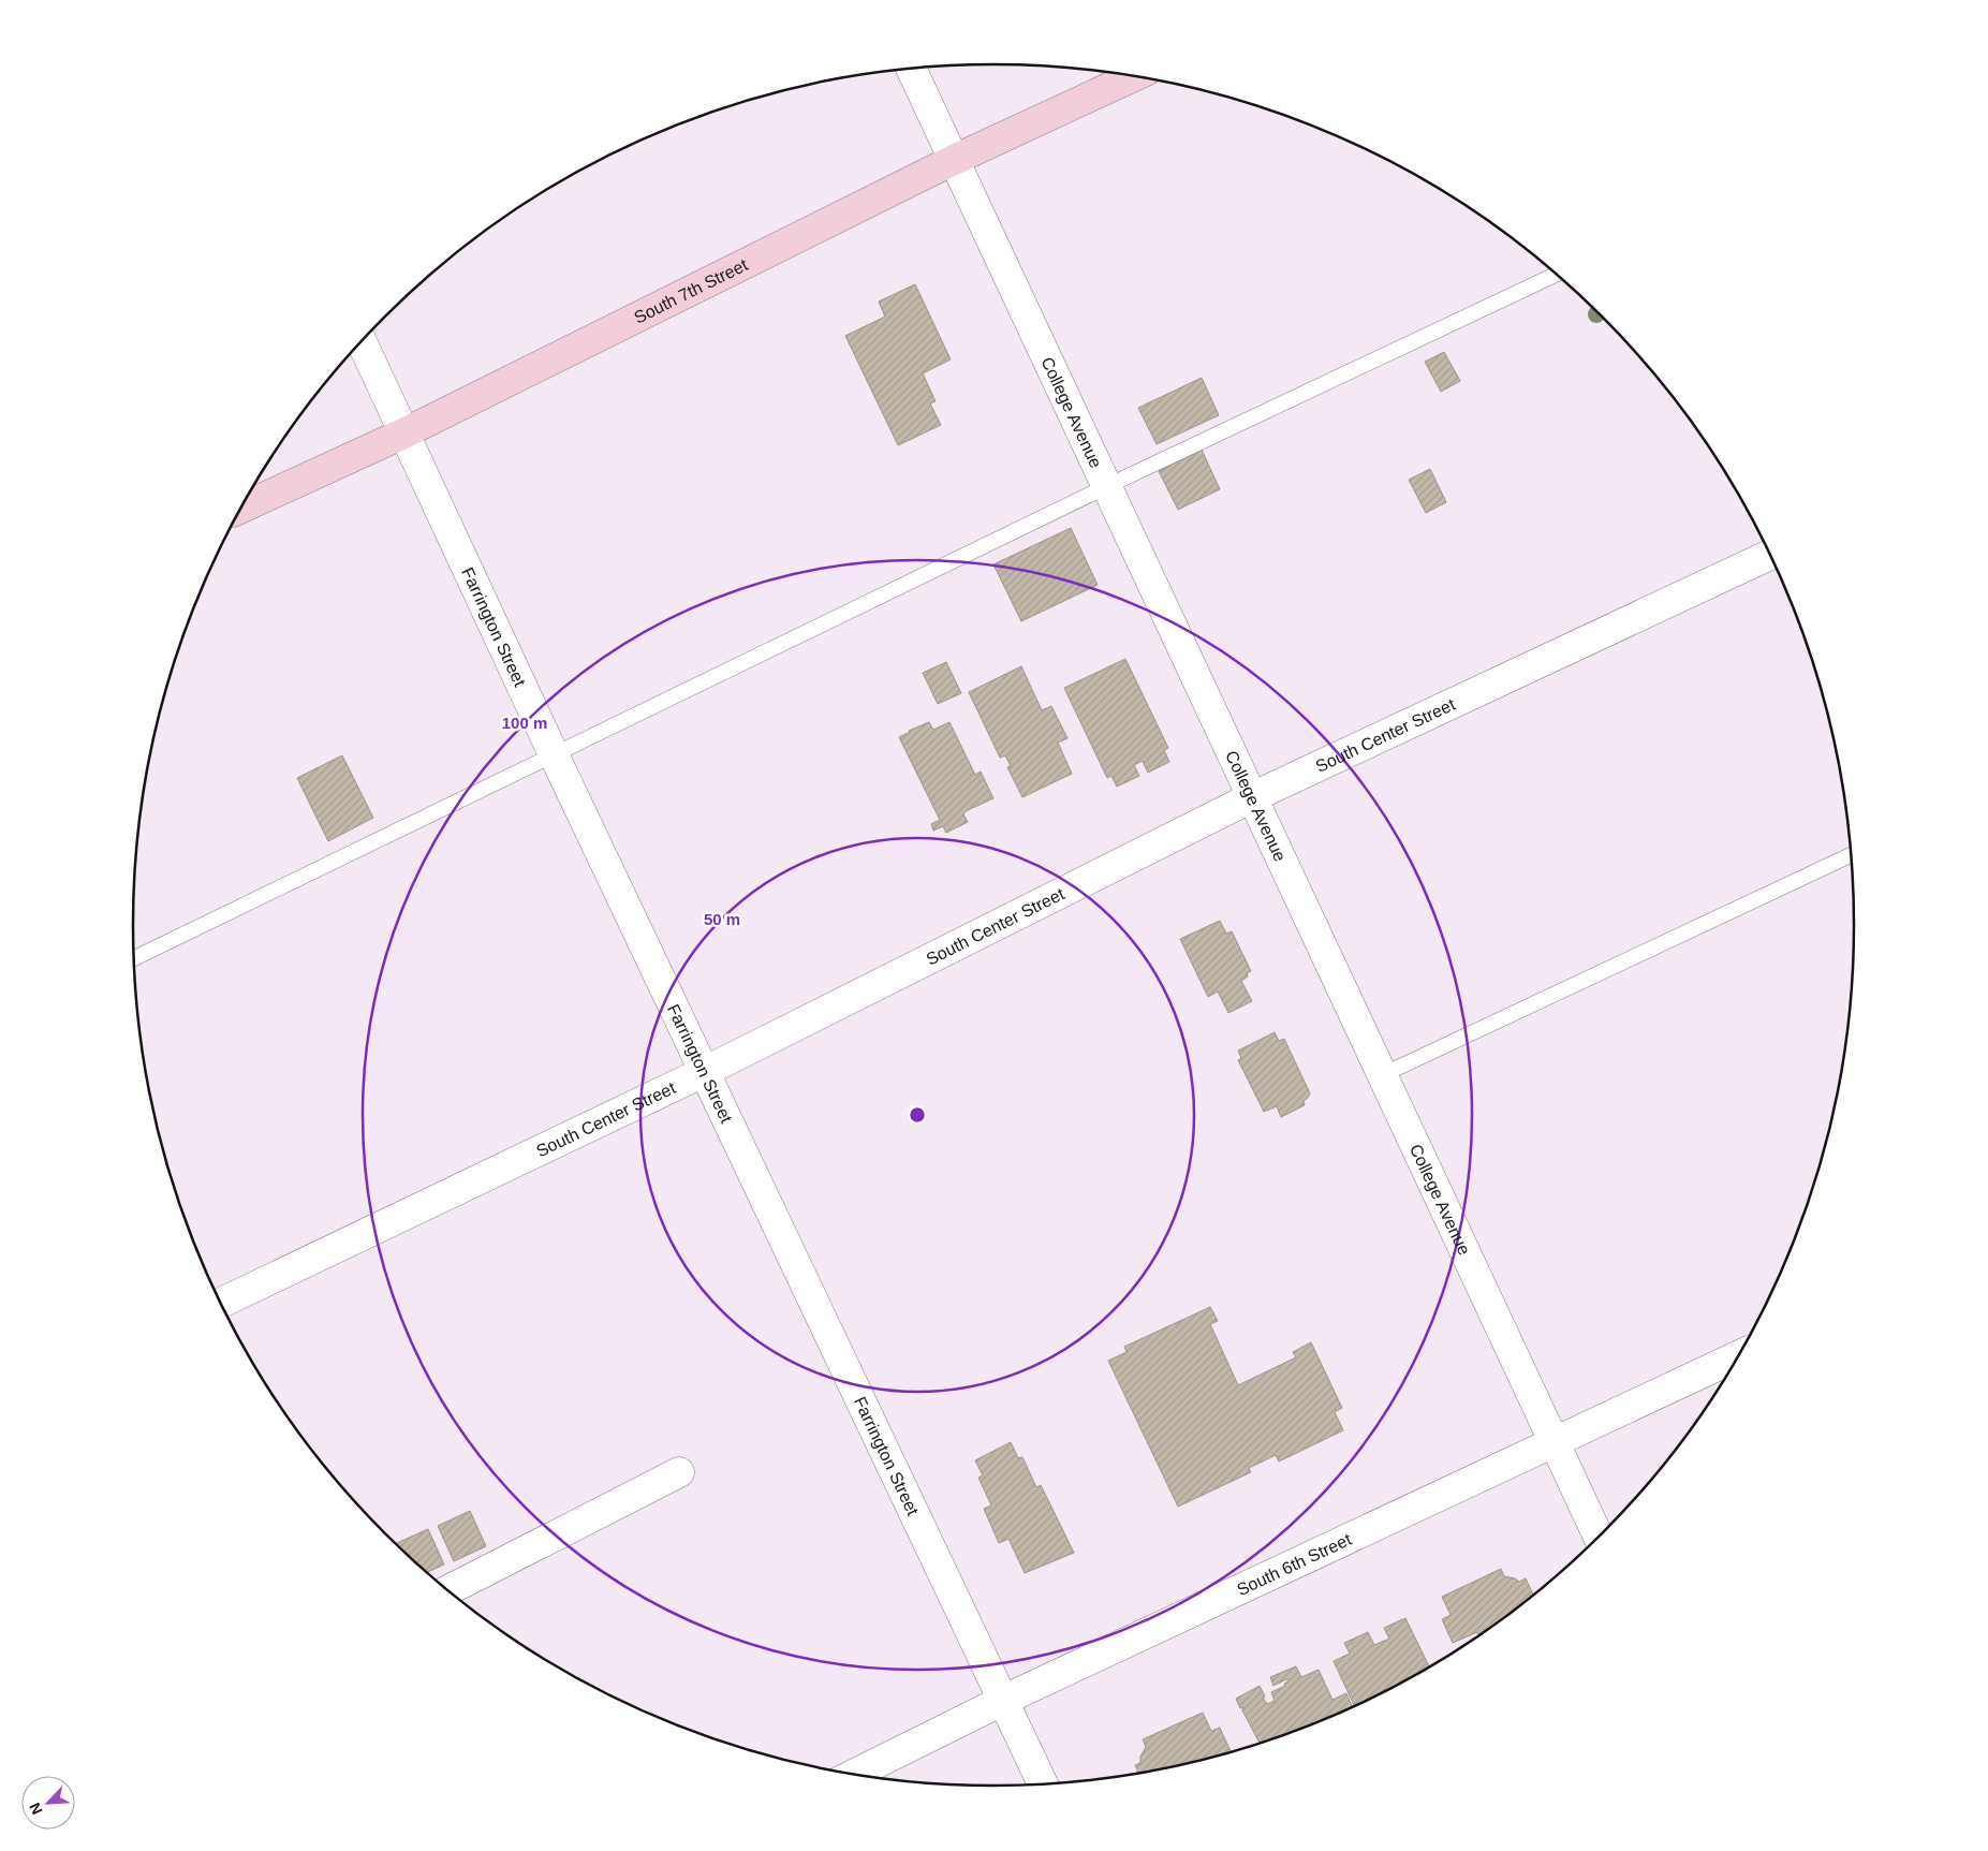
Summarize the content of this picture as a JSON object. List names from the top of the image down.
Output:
{
  "streets": {
    "main road": ["South 7th Street"],
    "street": [
      "College Avenue",
      "Farrington Street",
      "South Center Street",
      "South 6th Street"
    ]
  },
  "crossings": [
    ["South 7th Street", "College Avenue"],
    ["South 7th Street", "Farrington Street"],
    ["College Avenue", "South Center Street"],
    ["College Avenue", "South 6th Street"],
    ["Farrington Street", "South Center Street"],
    ["Farrington Street", "South 6th Street"]
  ],
  "north": "bottom left",
  "rings": ["100 m", "50 m"]
}
